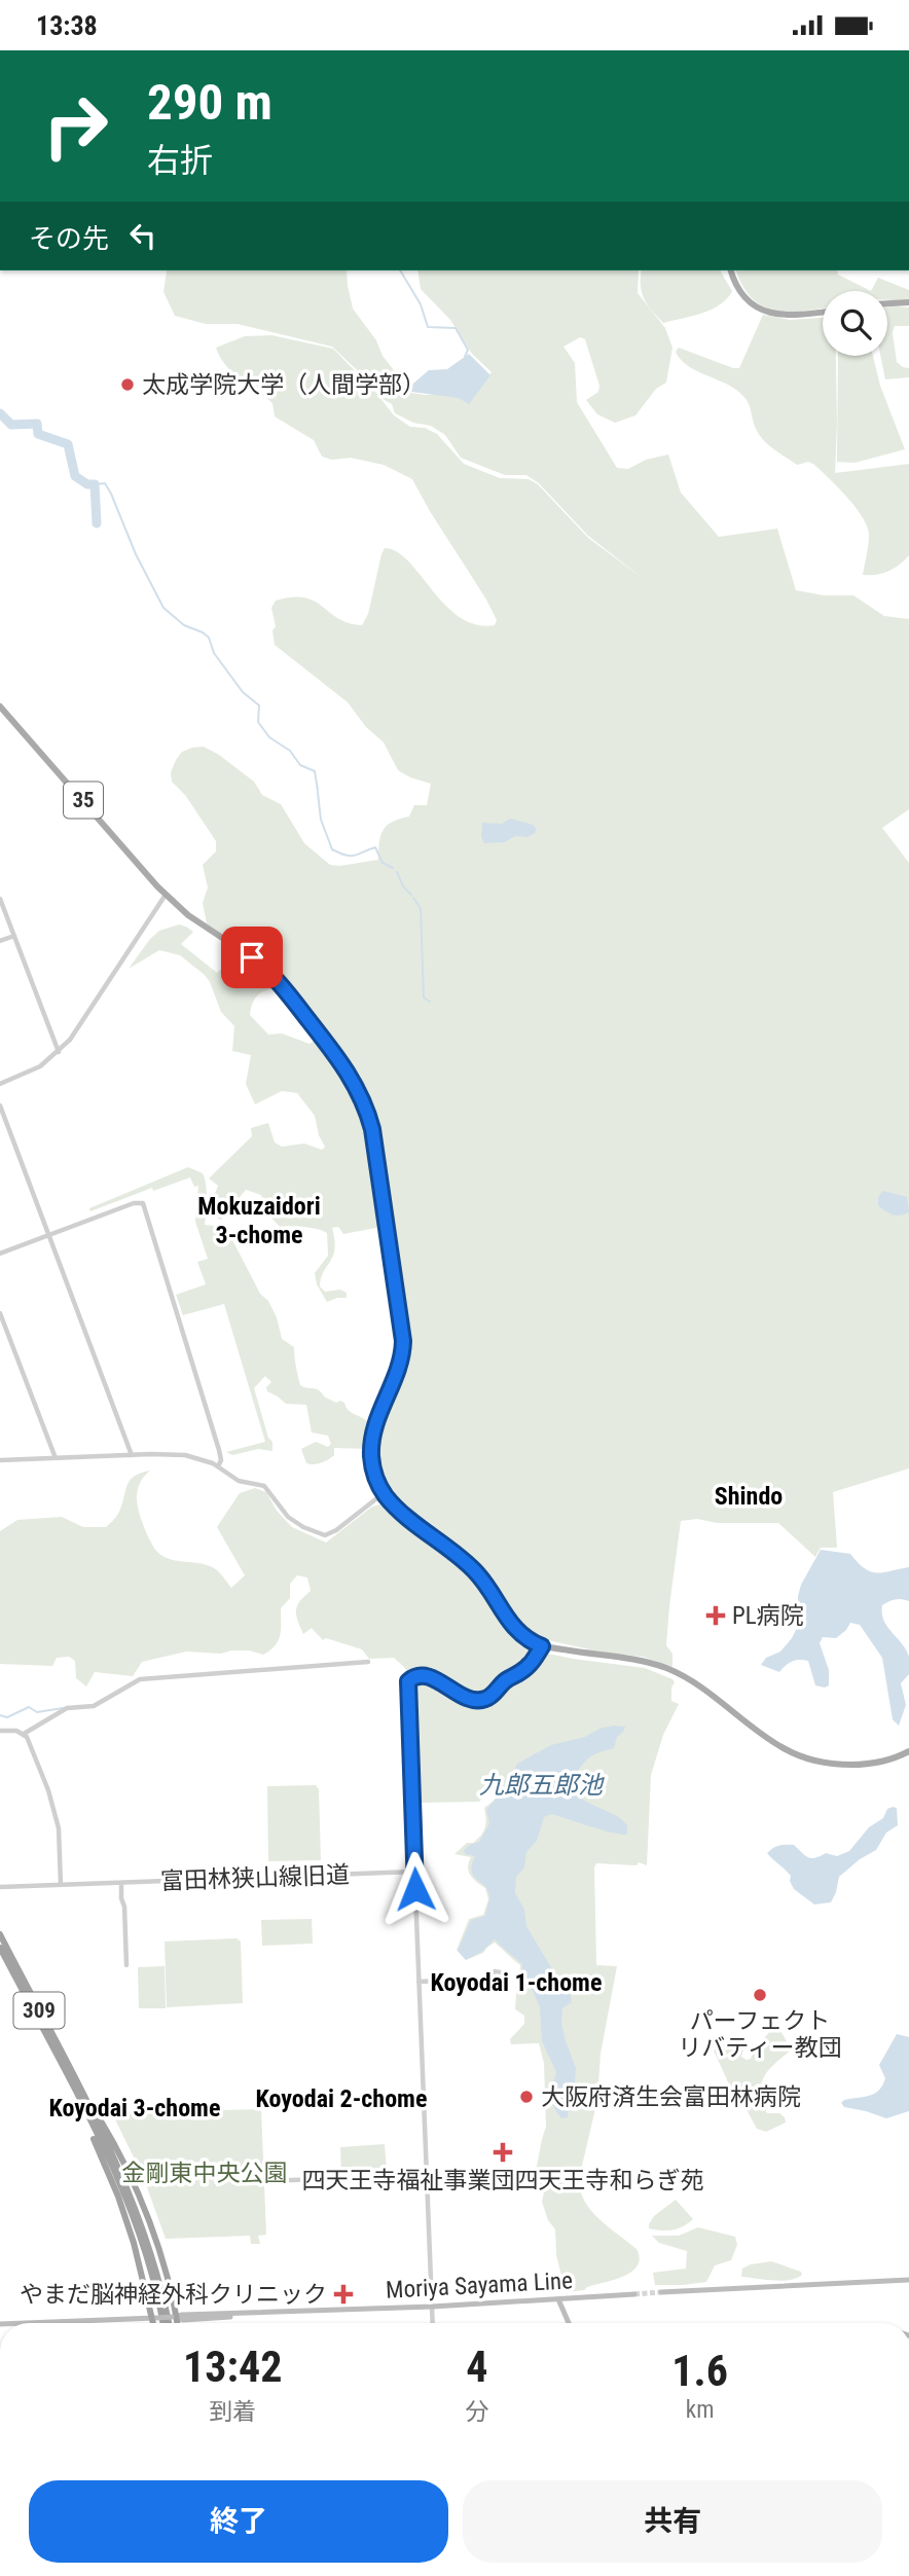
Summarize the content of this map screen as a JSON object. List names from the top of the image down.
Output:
{
  "streets": {
    "highway": ["309"],
    "main road": ["35", "Moriya Sayama Line"],
    "street": ["富田林狭山線旧道"]
  },
  "crossings": [
    ["309", "Moriya Sayama Line"]
  ],
  "districts": [
    "Mokuzaidori 3-chome",
    "Shindo",
    "Koyodai 1-chome",
    "Koyodai 2-chome",
    "Koyodai 3-chome"
  ],
  "water": ["九郎五郎池"],
  "parks": ["金剛東中央公園"],
  "places": {
    "other": ["太成学院大学（人間学部）", "パーフェクト リバティー教団", "大阪府済生会富田林病院"],
    "health": ["PL病院", "四天王寺福祉事業団四天王寺和らぎ苑", "やまだ脳神経外科クリニック"]
  },
  "page": {
    "status": "13:38",
    "turn": ["290 m", "右折"],
    "then": "その先",
    "eta": [
      "13:42",
      "到着",
      "4",
      "分",
      "1.6",
      "km"
    ],
    "buttons": ["終了", "共有"]
  }
}
